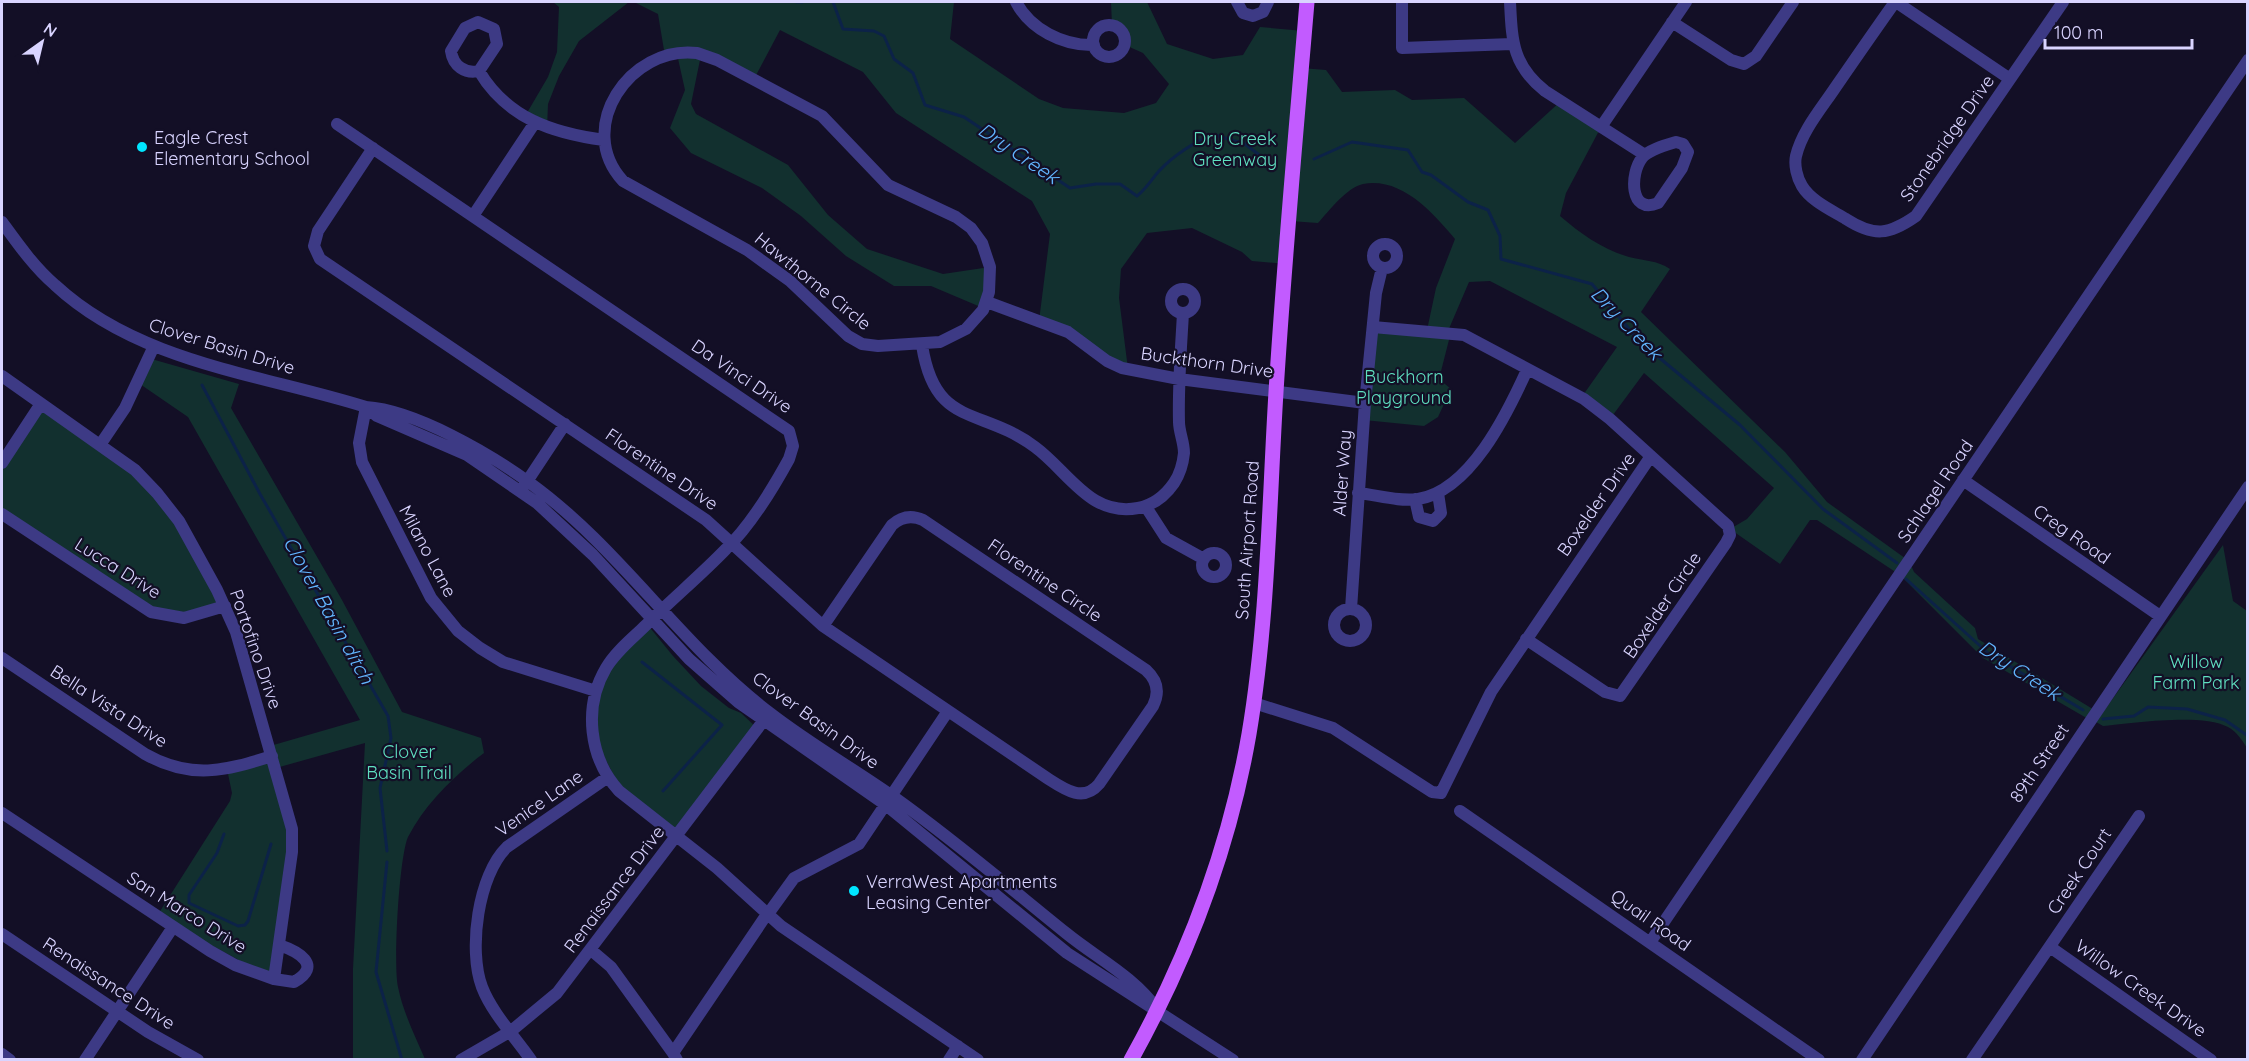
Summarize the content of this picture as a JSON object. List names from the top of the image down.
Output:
{
  "streets": {
    "main road": ["South Airport Road"],
    "street": [
      "Stonebridge Drive",
      "Hawthorne Circle",
      "Clover Basin Drive",
      "Buckthorn Drive",
      "Da Vinci Drive",
      "Florentine Drive",
      "Alder Way",
      "Schlagel Road",
      "Boxelder Drive",
      "Creg Road",
      "Milano Lane",
      "Lucca Drive",
      "Florentine Circle",
      "Boxelder Circle",
      "Portofino Drive",
      "Bella Vista Drive",
      "89th Street",
      "Venice Lane",
      "Creek Court",
      "Renaissance Drive",
      "San Marco Drive",
      "Quail Road",
      "Willow Creek Drive"
    ]
  },
  "crossings": [
    ["Hawthorne Circle", "Buckthorn Drive"],
    ["Clover Basin Drive", "Da Vinci Drive"],
    ["Clover Basin Drive", "South Airport Road"],
    ["Clover Basin Drive", "Milano Lane"],
    ["Clover Basin Drive", "Renaissance Drive"],
    ["Buckthorn Drive", "Alder Way"],
    ["Buckthorn Drive", "South Airport Road"],
    ["Da Vinci Drive", "Florentine Drive"],
    ["Da Vinci Drive", "Milano Lane"],
    ["Da Vinci Drive", "Venice Lane"],
    ["Da Vinci Drive", "Renaissance Drive"],
    ["Florentine Drive", "Florentine Circle"],
    ["Alder Way", "Boxelder Drive"],
    ["Schlagel Road", "Creg Road"],
    ["Schlagel Road", "Quail Road"],
    ["Boxelder Drive", "South Airport Road"],
    ["Boxelder Drive", "Boxelder Circle"],
    ["Creg Road", "89th Street"],
    ["Lucca Drive", "Portofino Drive"],
    ["Portofino Drive", "Bella Vista Drive"],
    ["Venice Lane", "Renaissance Drive"],
    ["Creek Court", "Willow Creek Drive"]
  ],
  "water": ["Dry Creek", "Clover Basin ditch"],
  "parks": [
    "Dry Creek Greenway",
    "Buckhorn Playground",
    "Willow Farm Park",
    "Clover Basin Trail"
  ],
  "places": ["Eagle Crest Elementary School", "VerraWest Apartments Leasing Center"],
  "scale_bar": "100 m",
  "north": "top right"
}
